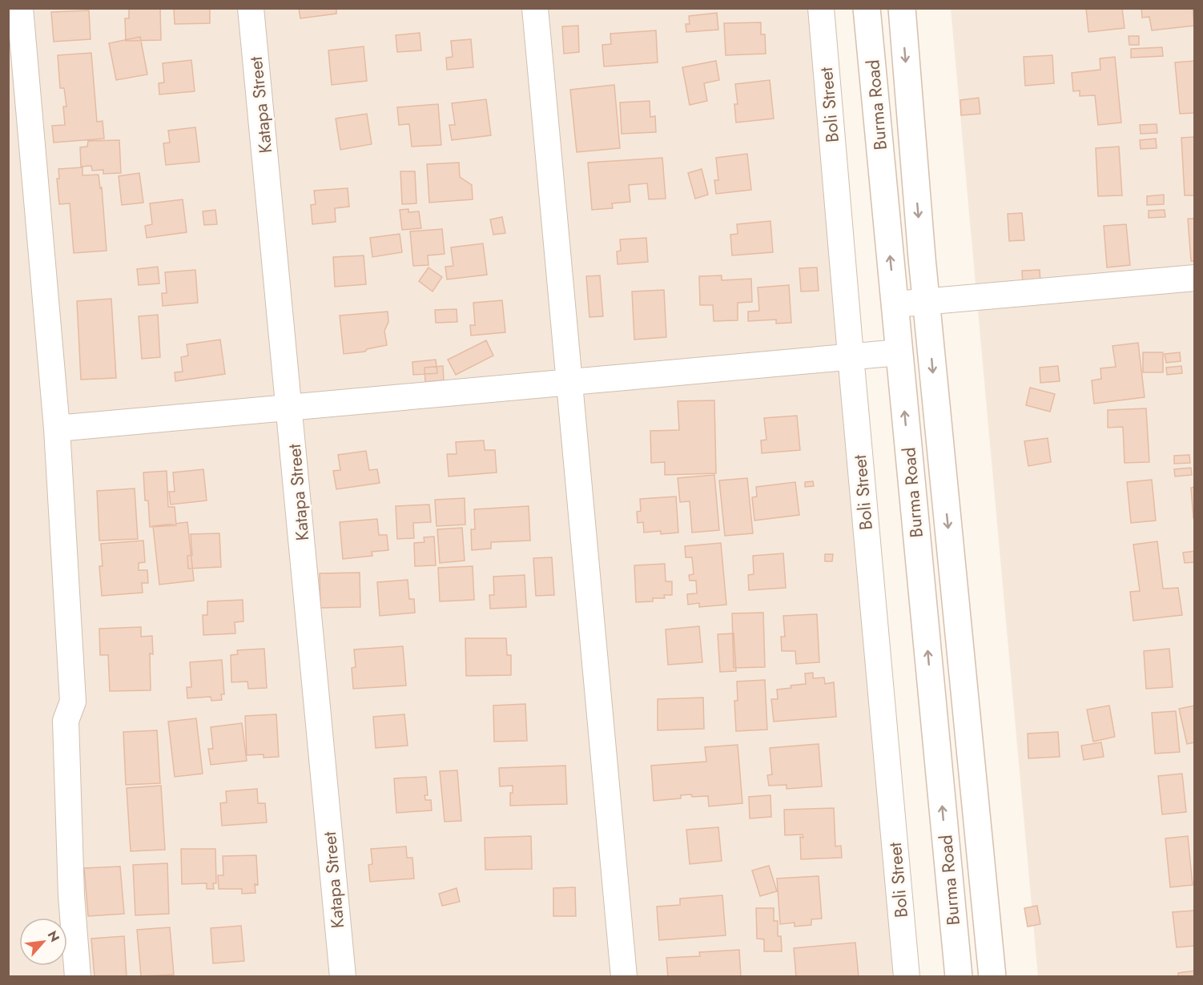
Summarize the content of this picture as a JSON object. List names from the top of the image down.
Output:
{
  "streets": {
    "main road": ["Burma Road"],
    "street": ["Katapa Street", "Boli Street"]
  },
  "north": "top right"
}
